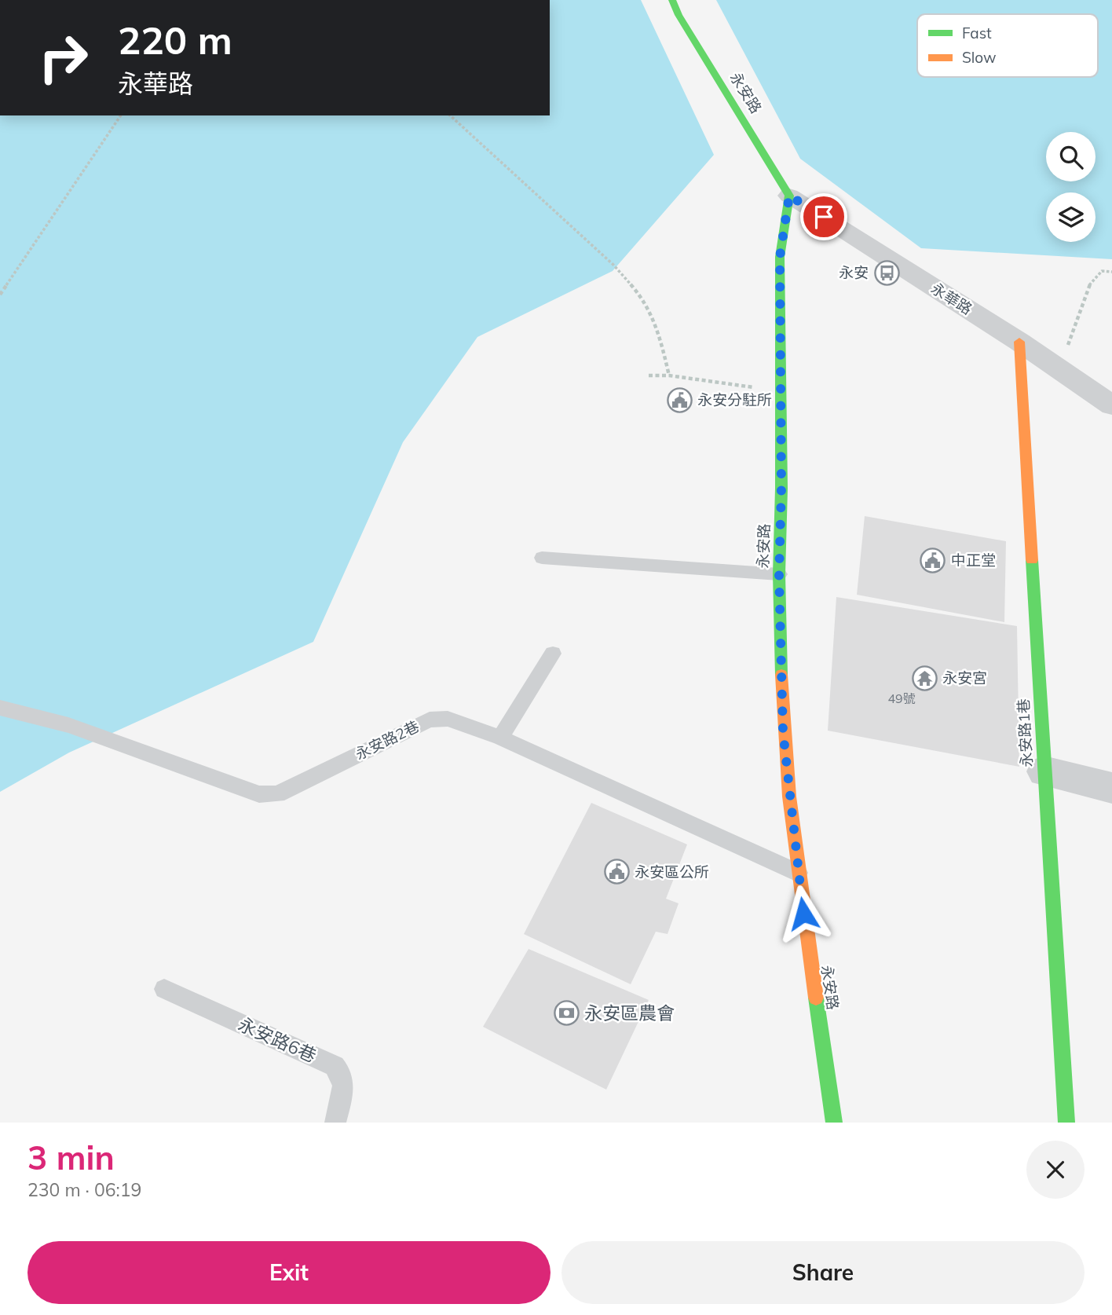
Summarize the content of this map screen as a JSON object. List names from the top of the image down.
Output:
{
  "streets": {
    "street": ["永安路", "永華路", "永安路1巷"],
    "lane": ["永安路2巷", "永安路6巷"]
  },
  "crossings": [
    ["永安路", "永華路"],
    ["永安路", "永安路2巷"],
    ["永華路", "永安路1巷"]
  ],
  "places": {
    "bus stop": ["永安"],
    "public building": ["永安分駐所", "中正堂", "永安區公所"],
    "temple": ["永安宮"],
    "bank": ["永安區農會"]
  },
  "house_numbers": ["49號"],
  "legend": ["Fast", "Slow"],
  "page": {
    "turn": ["220 m", "永華路"],
    "heading": ["3 min", "230 m · 06:19"],
    "buttons": ["Exit", "Share"]
  }
}
